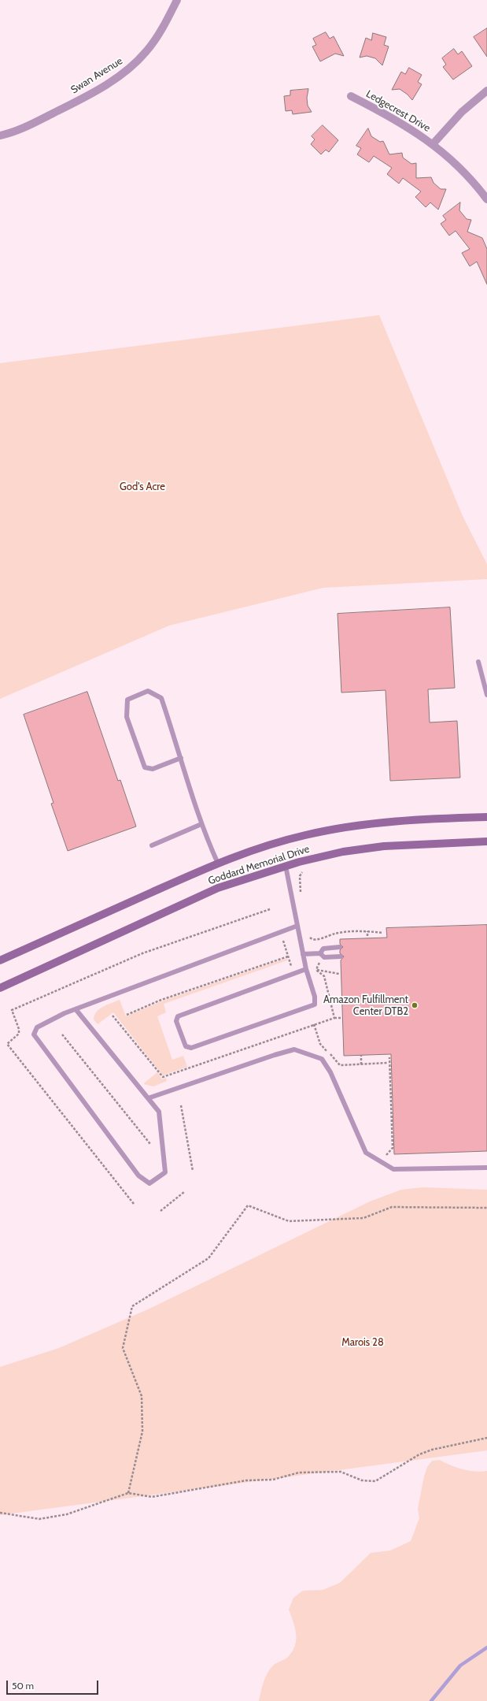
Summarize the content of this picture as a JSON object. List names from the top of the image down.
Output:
{
  "streets": {
    "main road": ["Goddard Memorial Drive"],
    "street": ["Swan Avenue", "Ledgecrest Drive"]
  },
  "parks": ["God's Acre", "Marois 28"],
  "places": ["Amazon Fulfillment Center DTB2"],
  "scale_bar": "50 m"
}
